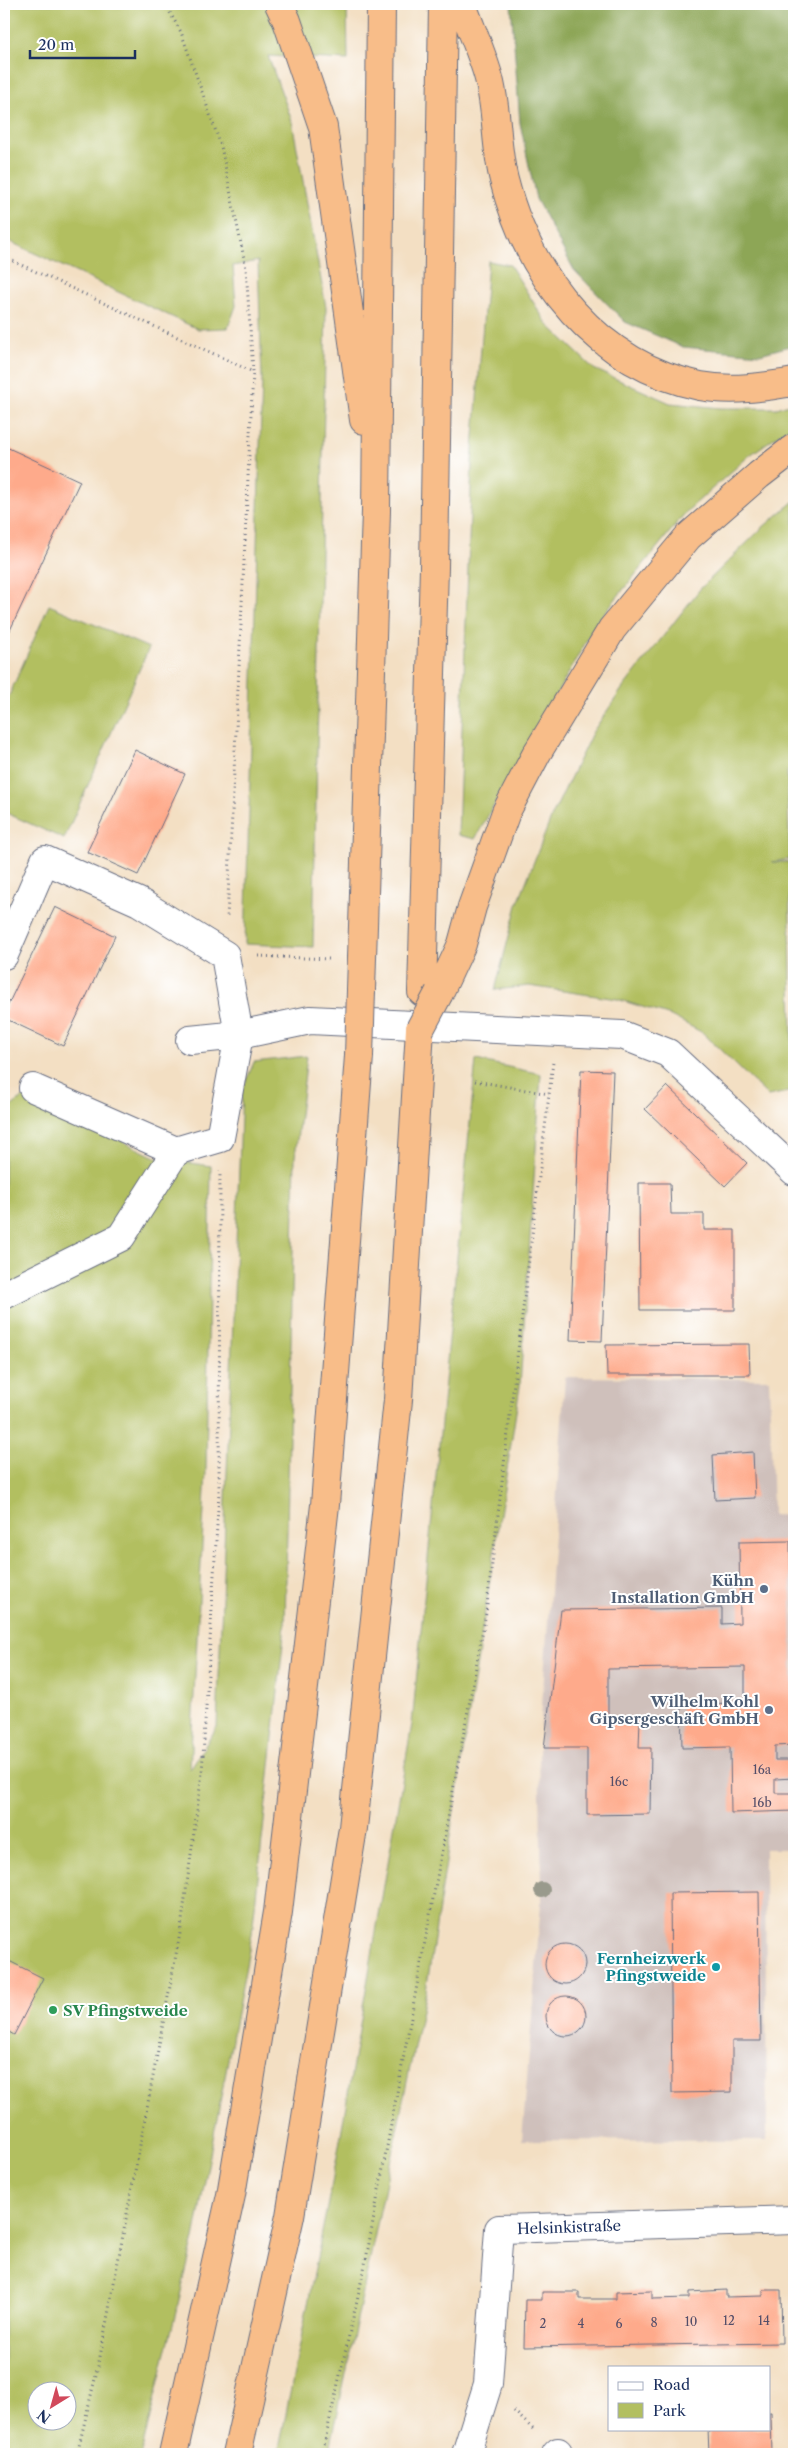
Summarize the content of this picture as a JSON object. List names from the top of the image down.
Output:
{
  "streets": {
    "street": ["Helsinkistraße"]
  },
  "places": [
    "Kühn Installation GmbH",
    "Wilhelm Kohl Gipsergeschäft GmbH",
    "Fernheizwerk Pfingstweide",
    "SV Pfingstweide"
  ],
  "house_numbers": [
    "16a",
    "16c",
    "16b",
    "12",
    "14",
    "10",
    "8",
    "2",
    "4",
    "6"
  ],
  "legend": ["Road", "Park"],
  "scale_bar": "20 m",
  "north": "bottom left"
}
